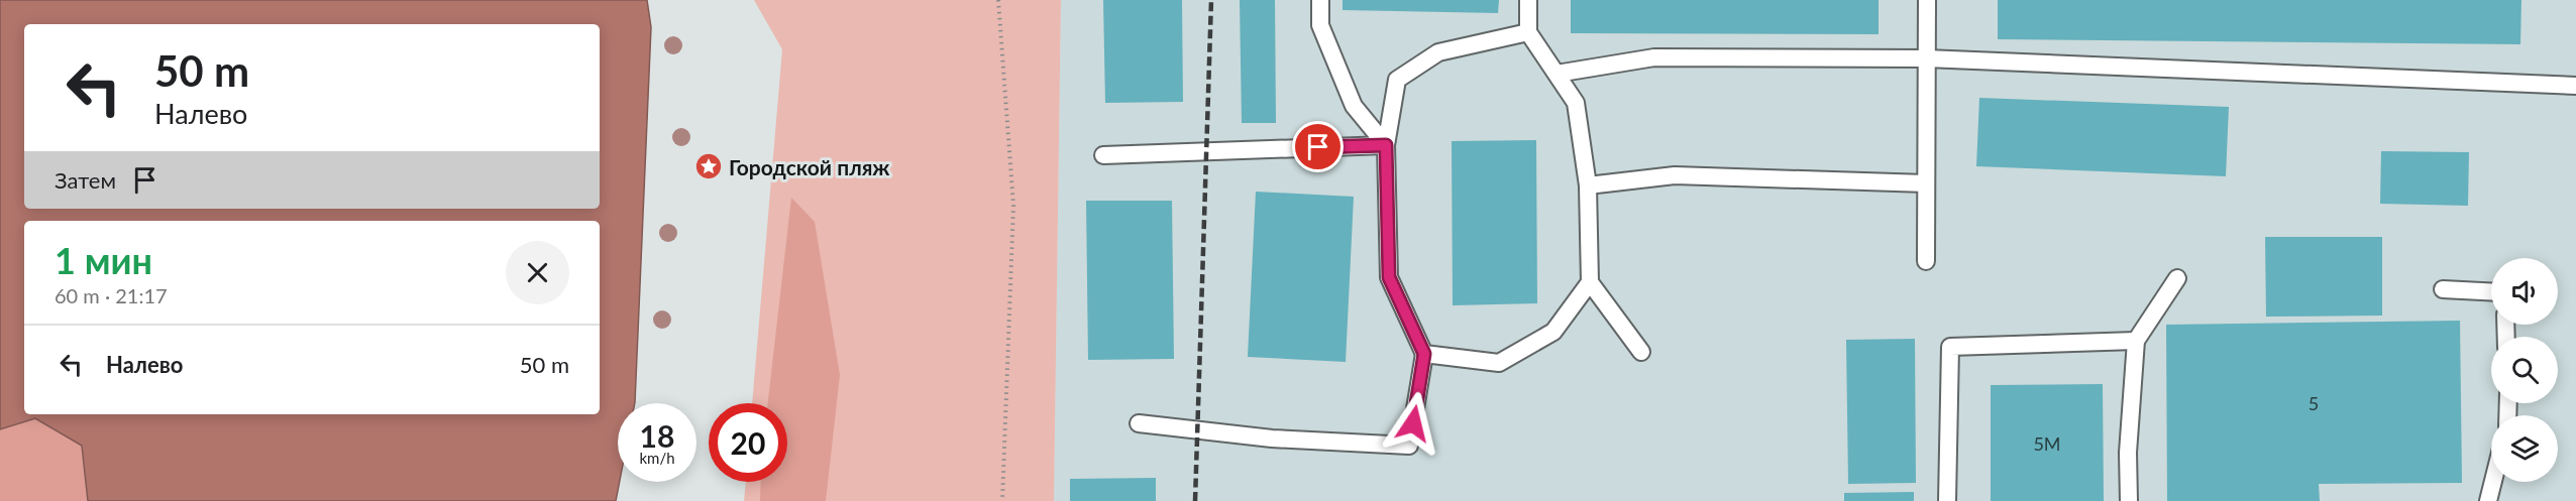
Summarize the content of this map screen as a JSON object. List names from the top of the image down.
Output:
{
  "places": {
    "place": ["Городской пляж"]
  },
  "house_numbers": ["5", "5М"],
  "page": {
    "turn": ["50 m", "Налево"],
    "then": "Затем",
    "heading": ["1 мин", "60 m · 21:17"],
    "list": [
      {
        "name": "Налево",
        "value": "50 m"
      }
    ],
    "speed": "18 km/h",
    "limit": "20"
  }
}
